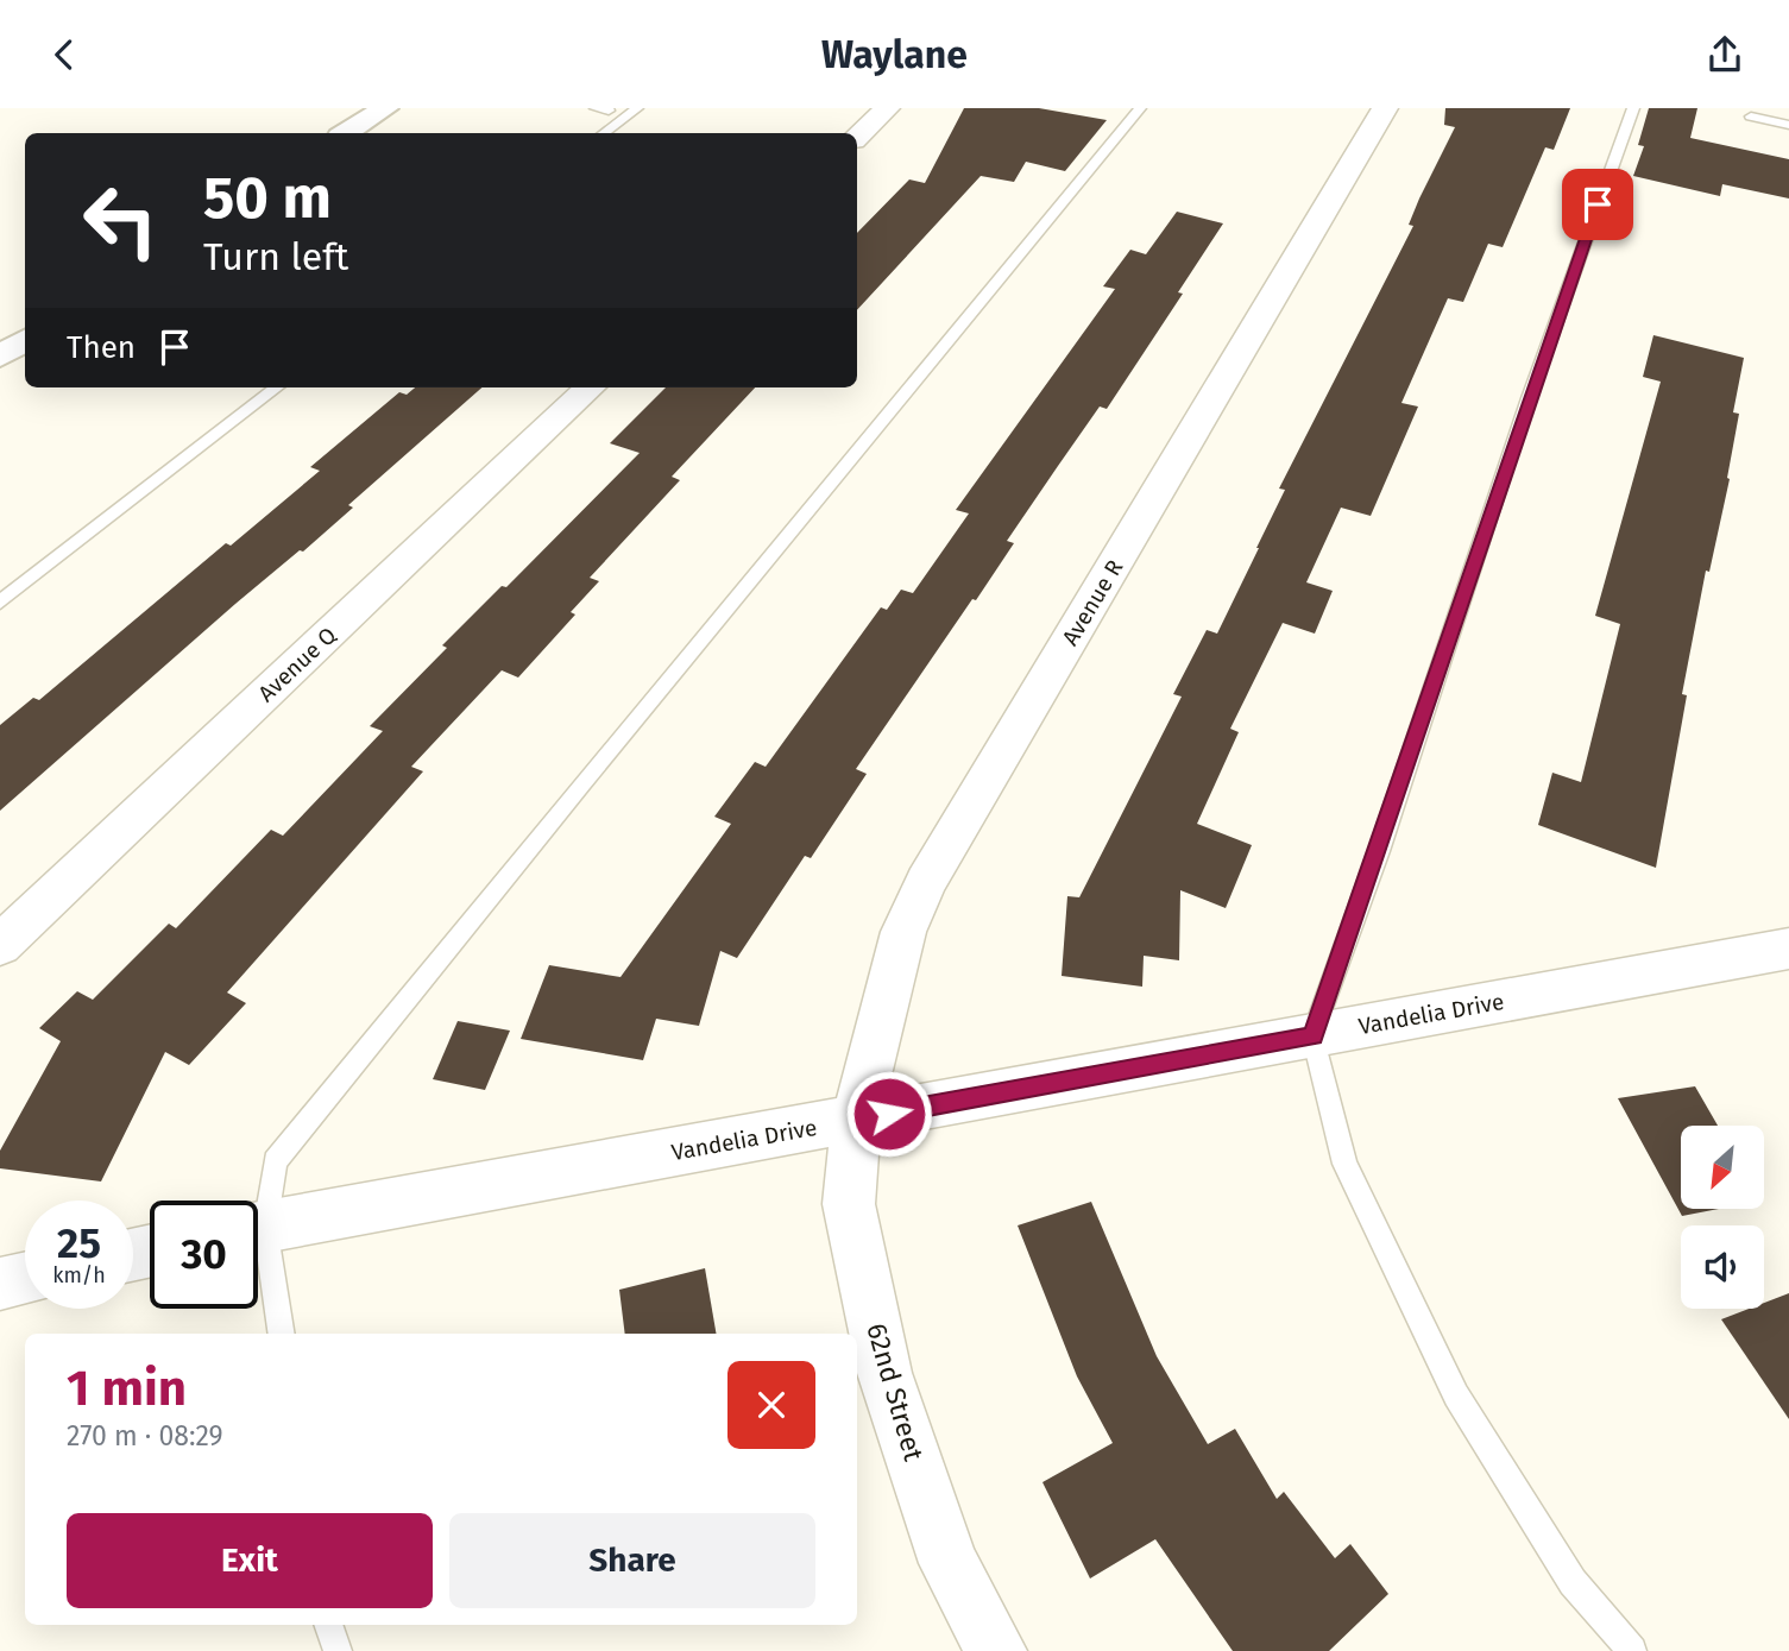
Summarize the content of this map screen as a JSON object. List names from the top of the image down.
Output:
{
  "streets": {
    "street": [
      "Avenue R",
      "Avenue Q",
      "Vandelia Drive",
      "62nd Street"
    ]
  },
  "crossings": [
    ["Avenue R", "Vandelia Drive"],
    ["Avenue R", "62nd Street"],
    ["Vandelia Drive", "62nd Street"]
  ],
  "north": "bottom left",
  "page": {
    "header": "Waylane",
    "turn": ["50 m", "Turn left"],
    "then": "Then",
    "speed": "25 km/h",
    "limit": "30",
    "heading": ["1 min", "270 m · 08:29"],
    "buttons": ["Exit", "Share"]
  }
}
